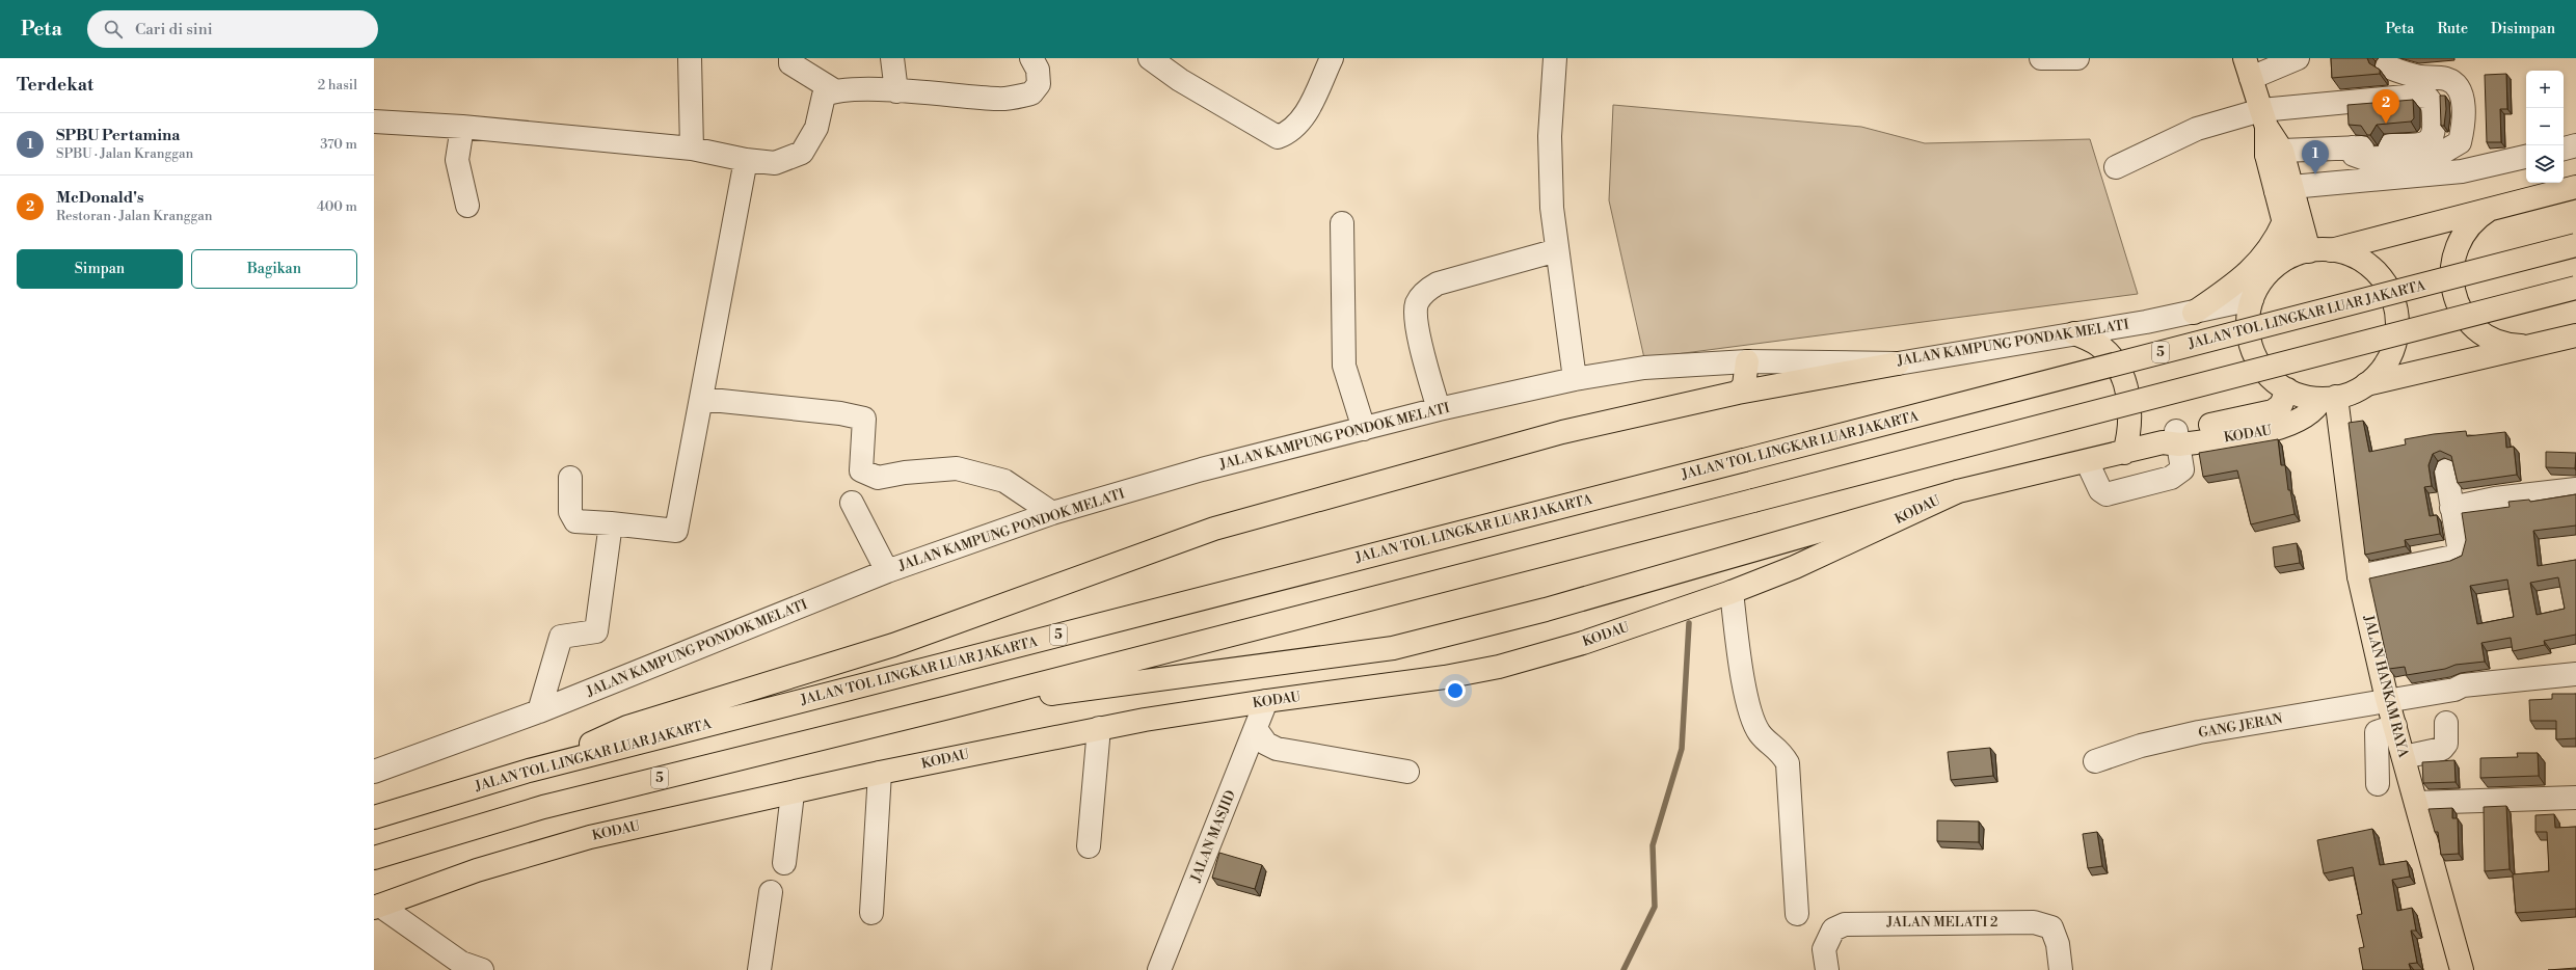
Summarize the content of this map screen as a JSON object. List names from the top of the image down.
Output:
{
  "streets": {
    "main road": [
      "JALAN TOL LINGKAR LUAR JAKARTA",
      "5",
      "KODAU",
      "JALAN HANKAM RAYA"
    ],
    "street": [
      "JALAN KAMPUNG PONDAK MELATI",
      "JALAN KAMPUNG PONDOK MELATI",
      "GANG JERAN",
      "JALAN MASJID",
      "JALAN MELATI 2"
    ]
  },
  "crossings": [
    ["JALAN KAMPUNG PONDAK MELATI", "KODAU"],
    ["JALAN KAMPUNG PONDAK MELATI", "JALAN KAMPUNG PONDOK MELATI"],
    ["JALAN KAMPUNG PONDAK MELATI", "JALAN HANKAM RAYA"],
    ["KODAU", "JALAN HANKAM RAYA"],
    ["KODAU", "JALAN MASJID"],
    ["JALAN HANKAM RAYA", "GANG JERAN"]
  ],
  "page": {
    "header": "Peta",
    "search": "Cari di sini",
    "nav": ["Peta", "Rute", "Disimpan"],
    "heading": ["Terdekat", "2 hasil"],
    "map_buttons": ["+", "−"],
    "pins": ["2", "1"],
    "list": [
      {
        "mark": "1",
        "name": "SPBU Pertamina",
        "note": "SPBU · Jalan Kranggan",
        "value": "370 m"
      },
      {
        "mark": "2",
        "name": "McDonald's",
        "note": "Restoran · Jalan Kranggan",
        "value": "400 m"
      }
    ],
    "buttons": ["Simpan", "Bagikan"]
  }
}
